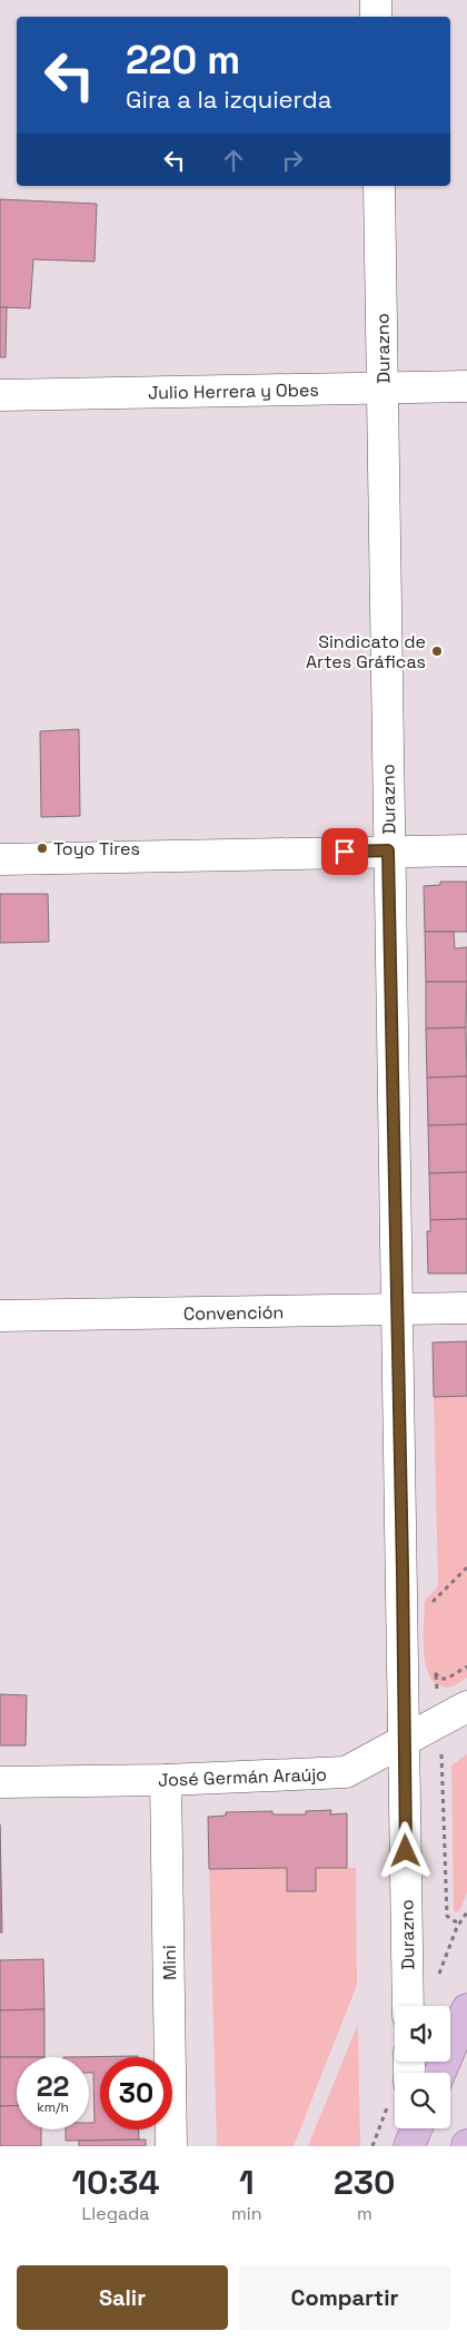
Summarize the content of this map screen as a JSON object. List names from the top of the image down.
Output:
{
  "streets": {
    "street": [
      "Durazno",
      "Julio Herrera y Obes",
      "Convención",
      "José Germán Araújo",
      "Mini"
    ]
  },
  "crossings": [
    ["Durazno", "Julio Herrera y Obes"],
    ["Durazno", "Convención"],
    ["Durazno", "José Germán Araújo"],
    ["José Germán Araújo", "Mini"]
  ],
  "places": ["Sindicato de Artes Gráficas", "Toyo Tires"],
  "page": {
    "turn": ["220 m", "Gira a la izquierda"],
    "speed": "22 km/h",
    "limit": "30",
    "eta": [
      "10:34",
      "Llegada",
      "1",
      "min",
      "230",
      "m"
    ],
    "buttons": ["Salir", "Compartir"]
  }
}
